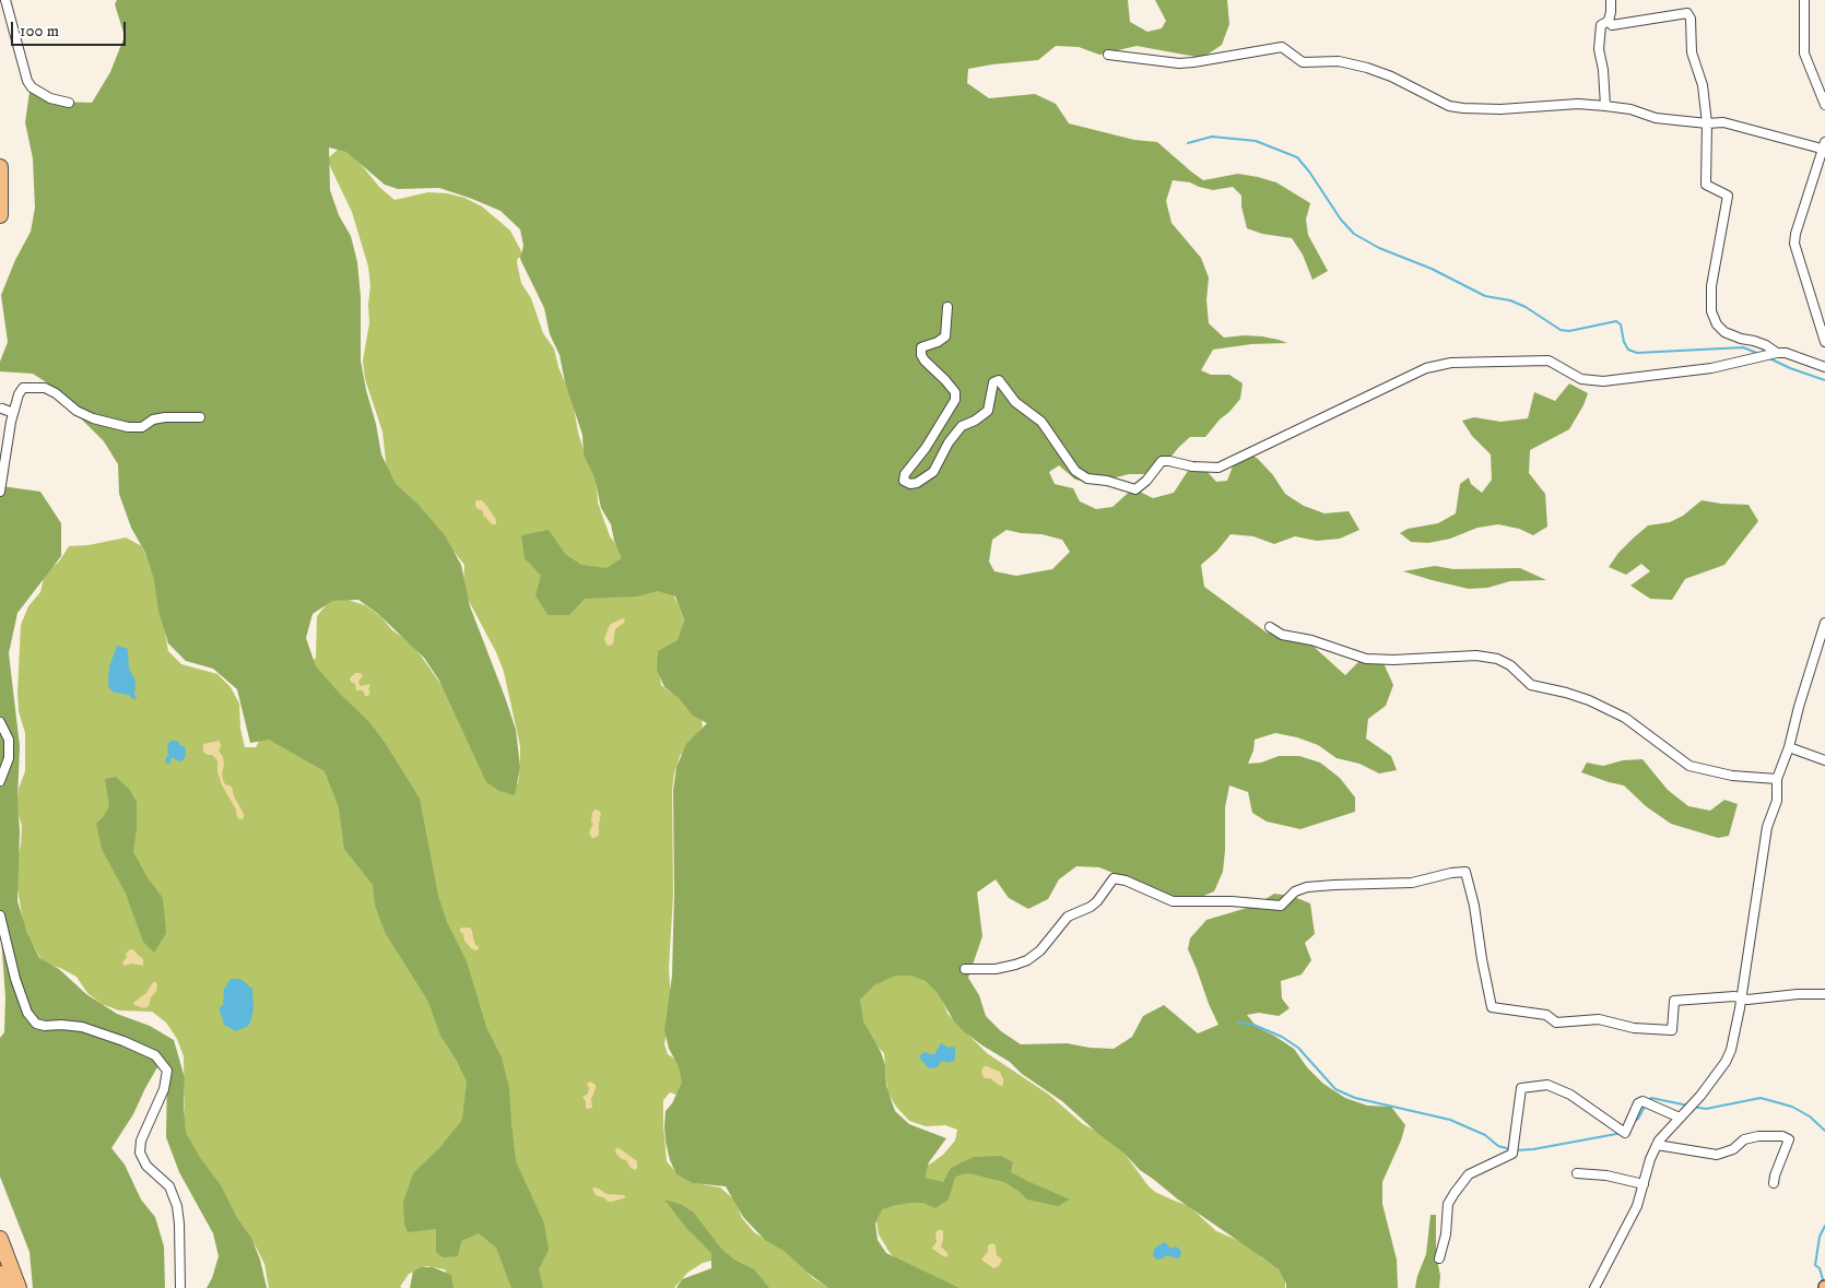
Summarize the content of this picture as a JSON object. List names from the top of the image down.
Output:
{
  "scale_bar": "100 m"
}
